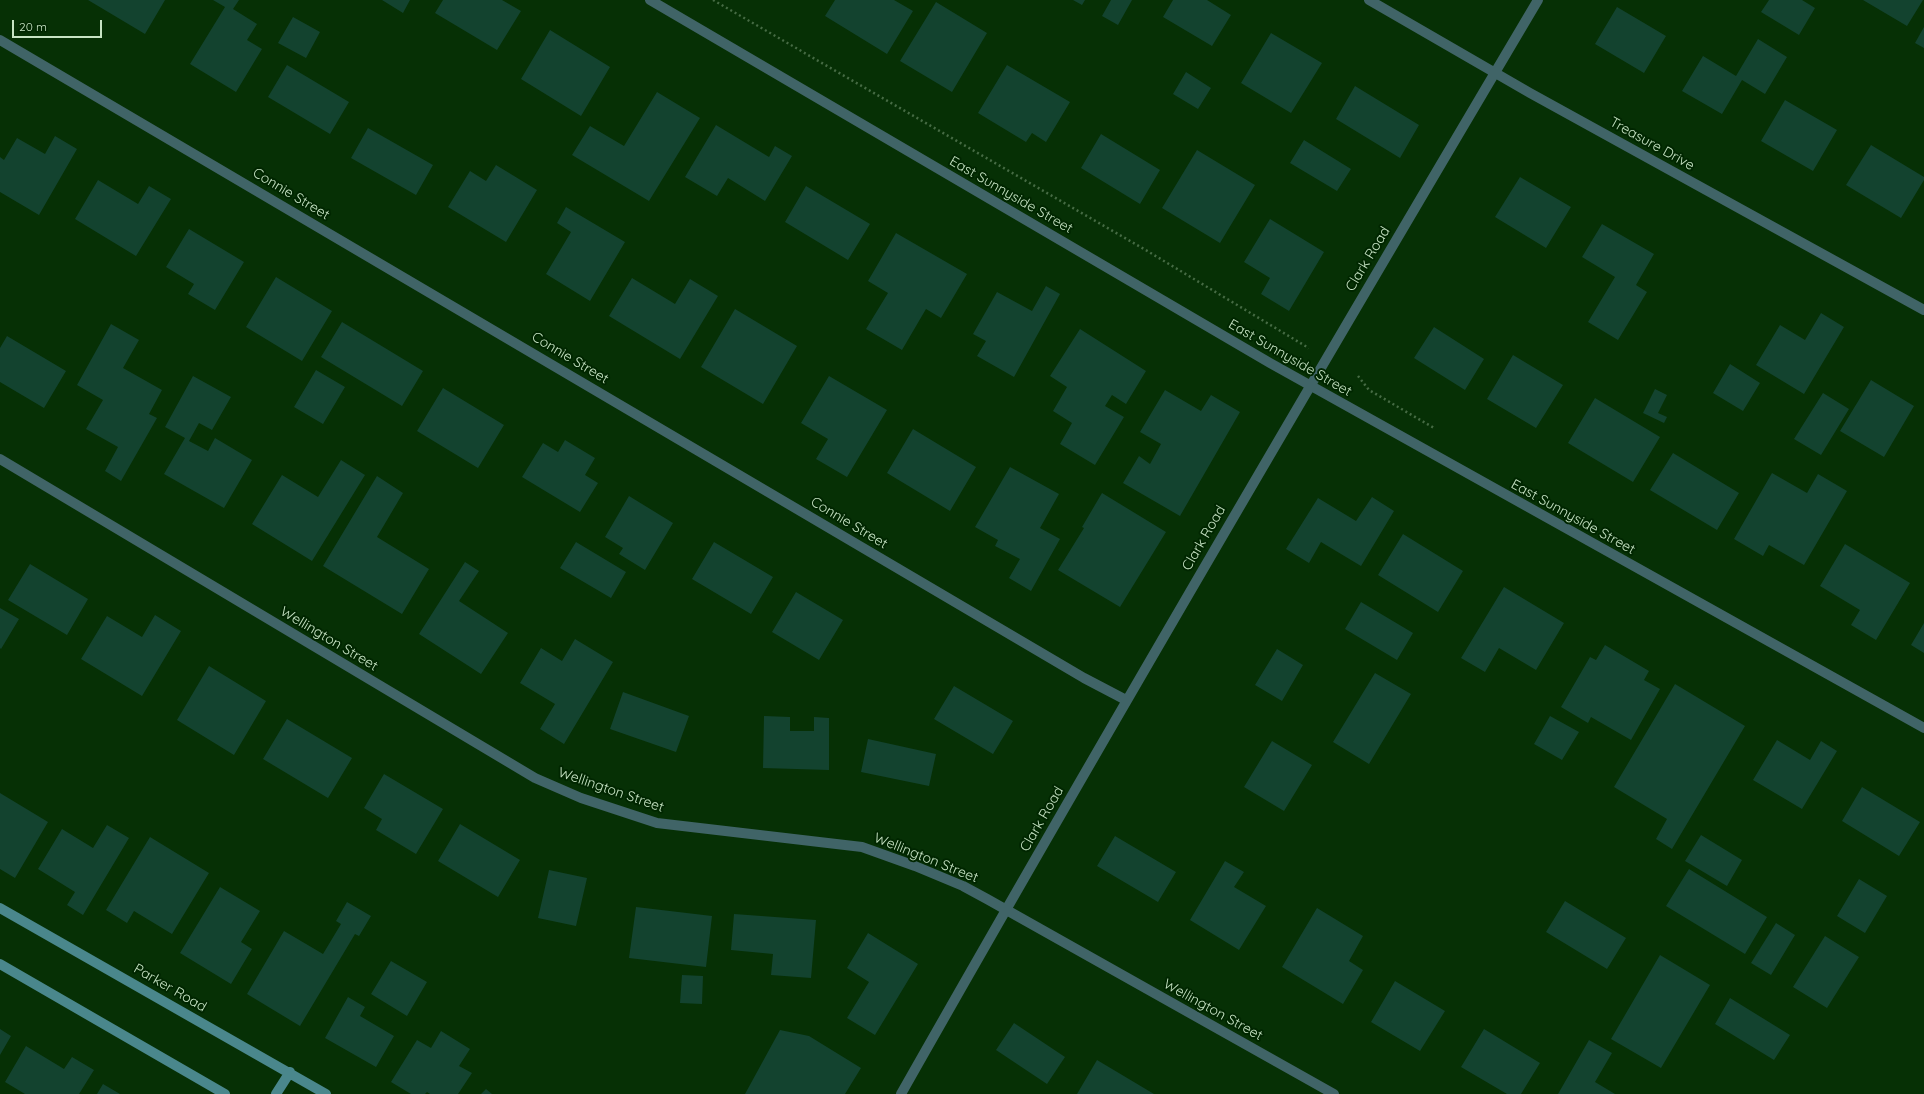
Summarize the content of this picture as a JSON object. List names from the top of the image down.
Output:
{
  "streets": {
    "main road": ["Parker Road"],
    "street": [
      "Treasure Drive",
      "Connie Street",
      "East Sunnyside Street",
      "Clark Road",
      "Wellington Street"
    ]
  },
  "crossings": [
    ["Treasure Drive", "Clark Road"],
    ["Connie Street", "Clark Road"],
    ["East Sunnyside Street", "Clark Road"],
    ["Clark Road", "Wellington Street"]
  ],
  "scale_bar": "20 m"
}
